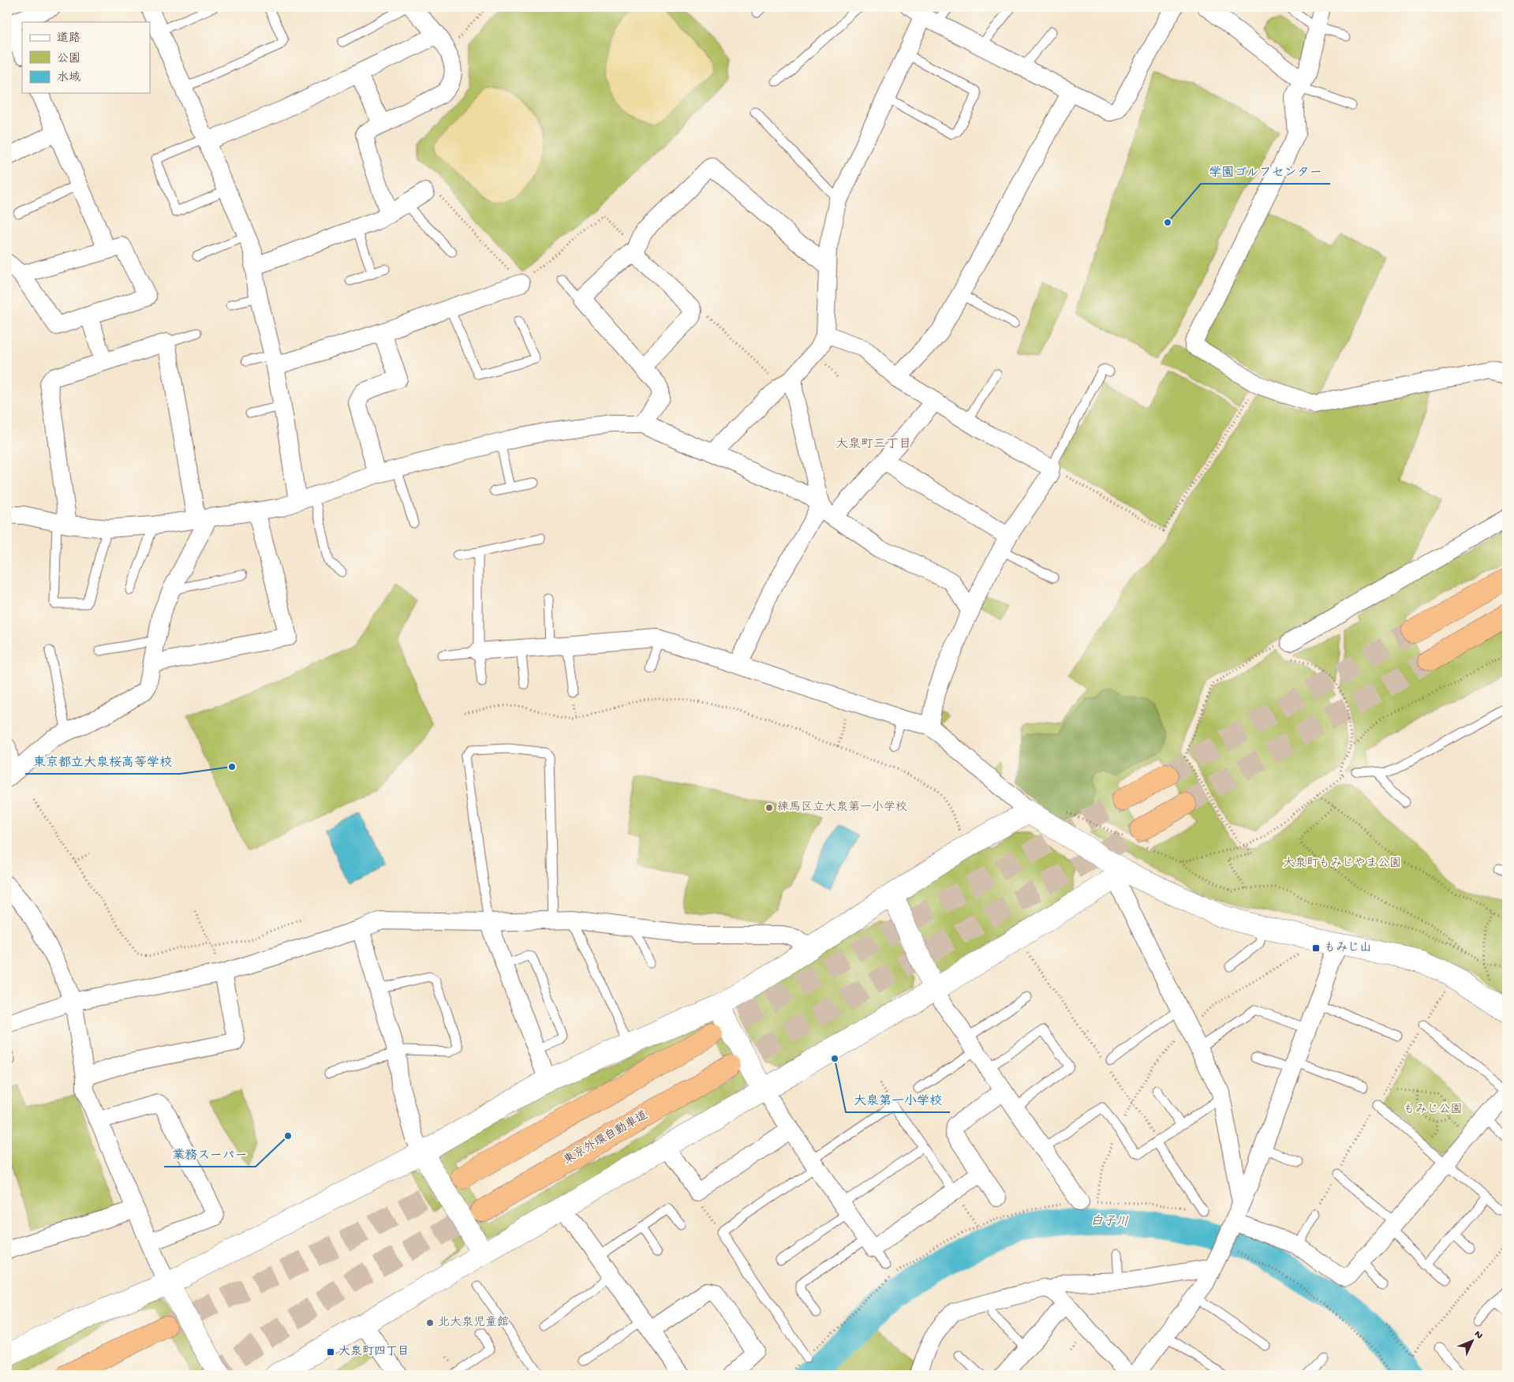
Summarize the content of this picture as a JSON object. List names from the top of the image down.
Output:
{
  "streets": {
    "highway": ["東京外環自動車道"]
  },
  "districts": ["大泉町三丁目"],
  "water": ["白子川"],
  "parks": ["大泉町もみじやま公園", "もみじ公園"],
  "places": {
    "other": [
      "学園ゴルフセンター",
      "東京都立大泉桜高等学校",
      "練馬区立大泉第一小学校",
      "大泉第一小学校",
      "業務スーパー",
      "北大泉児童館"
    ],
    "transit": ["もみじ山", "大泉町四丁目"]
  },
  "legend": ["道路", "公園", "水域"],
  "north": "top right"
}
